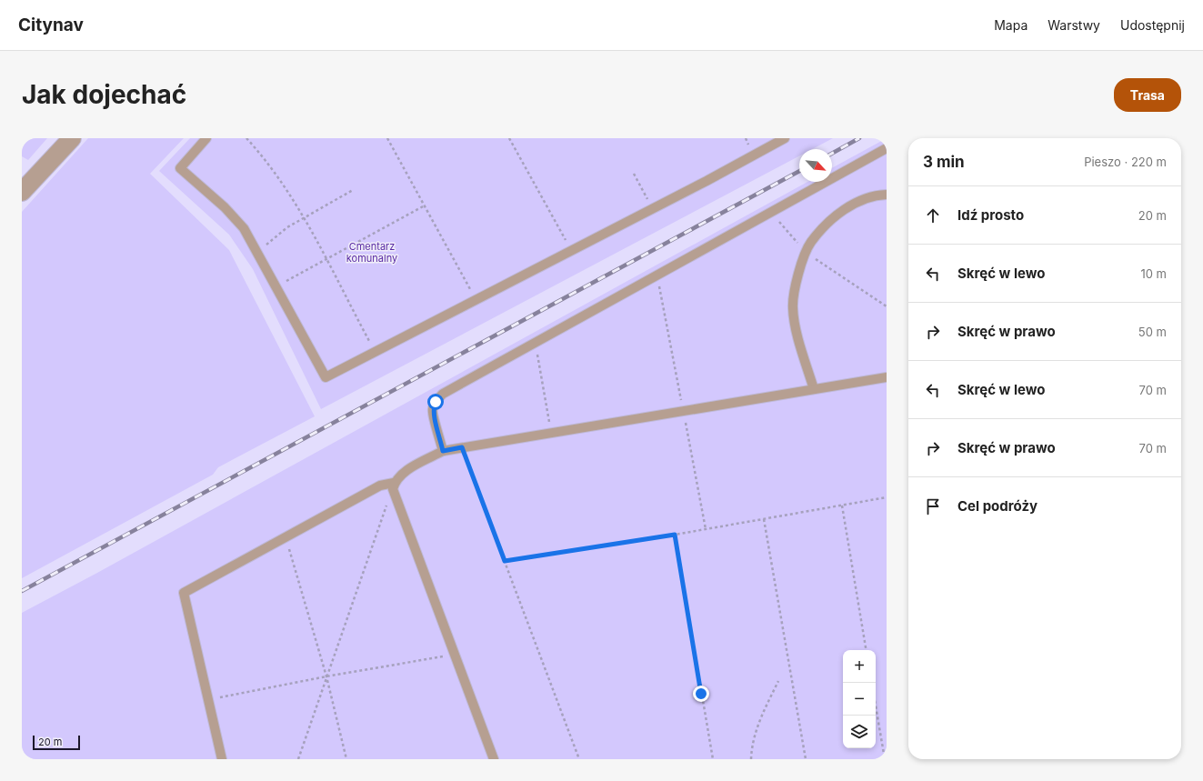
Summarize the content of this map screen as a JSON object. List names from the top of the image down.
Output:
{
  "parks": ["Cmentarz komunalny"],
  "scale_bar": "20 m",
  "north": "bottom right",
  "page": {
    "header": "Citynav",
    "nav": ["Mapa", "Warstwy", "Udostępnij"],
    "buttons": "Trasa",
    "title": "Jak dojechać",
    "heading": ["3 min", "Pieszo · 220 m"],
    "list": [
      ["Idź prosto", "20 m"],
      ["Skręć w lewo", "10 m"],
      ["Skręć w prawo", "50 m"],
      ["Skręć w lewo", "70 m"],
      ["Skręć w prawo", "70 m"],
      "Cel podróży"
    ],
    "map_buttons": ["+", "−"],
    "scale": "20 m"
  }
}
